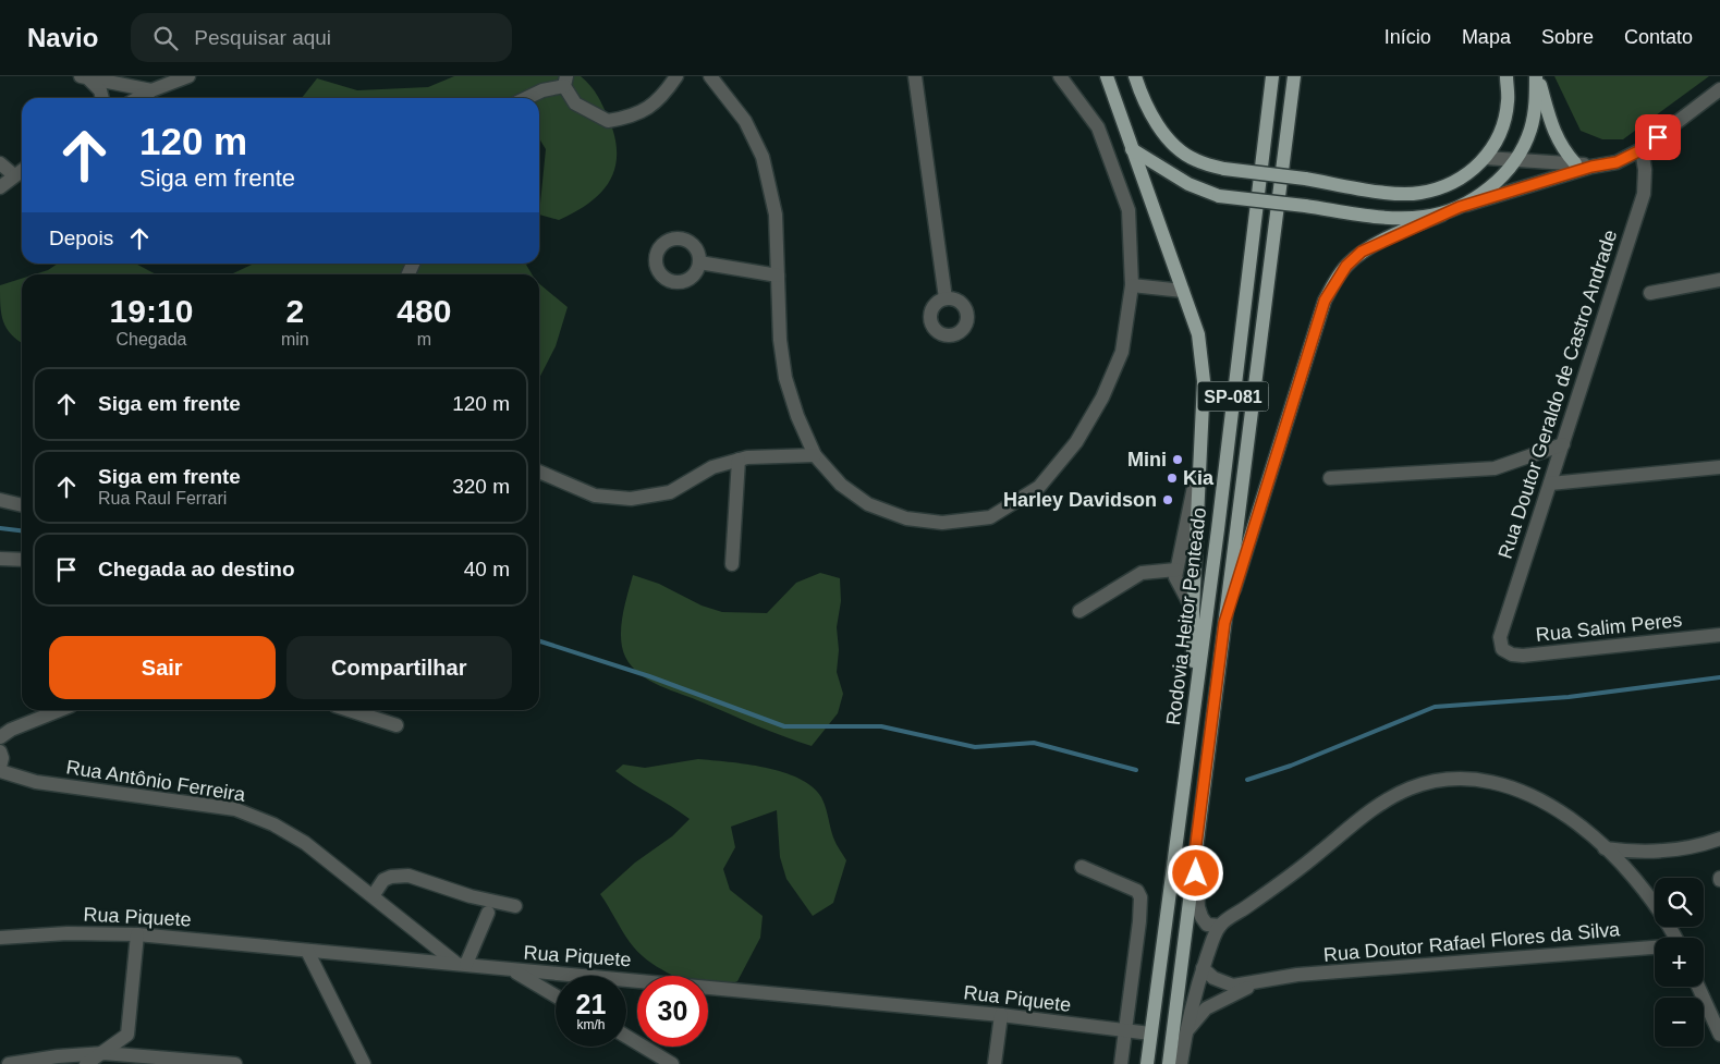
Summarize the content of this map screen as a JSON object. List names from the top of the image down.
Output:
{
  "streets": {
    "main road": ["SP-081", "Rodovia Heitor Penteado"],
    "street": [
      "Rua Doutor Geraldo de Castro Andrade",
      "Rua Salim Peres",
      "Rua Antônio Ferreira",
      "Rua Piquete",
      "Rua Doutor Rafael Flores da Silva"
    ]
  },
  "crossings": [
    ["Rua Doutor Geraldo de Castro Andrade", "Rua Salim Peres"],
    ["Rodovia Heitor Penteado", "Rua Piquete"],
    ["Rua Antônio Ferreira", "Rua Piquete"]
  ],
  "places": ["Mini", "Kia", "Harley Davidson"],
  "page": {
    "header": "Navio",
    "search": "Pesquisar aqui",
    "nav": [
      "Início",
      "Mapa",
      "Sobre",
      "Contato"
    ],
    "turn": ["120 m", "Siga em frente"],
    "then": "Depois",
    "eta": [
      "19:10",
      "Chegada",
      "2",
      "min",
      "480",
      "m"
    ],
    "list": [
      {
        "name": "Siga em frente",
        "value": "120 m"
      },
      {
        "name": "Siga em frente",
        "note": "Rua Raul Ferrari",
        "value": "320 m"
      },
      {
        "name": "Chegada ao destino",
        "value": "40 m"
      }
    ],
    "buttons": ["Sair", "Compartilhar"],
    "map_buttons": ["+", "−"],
    "speed": "21 km/h",
    "limit": "30"
  }
}
